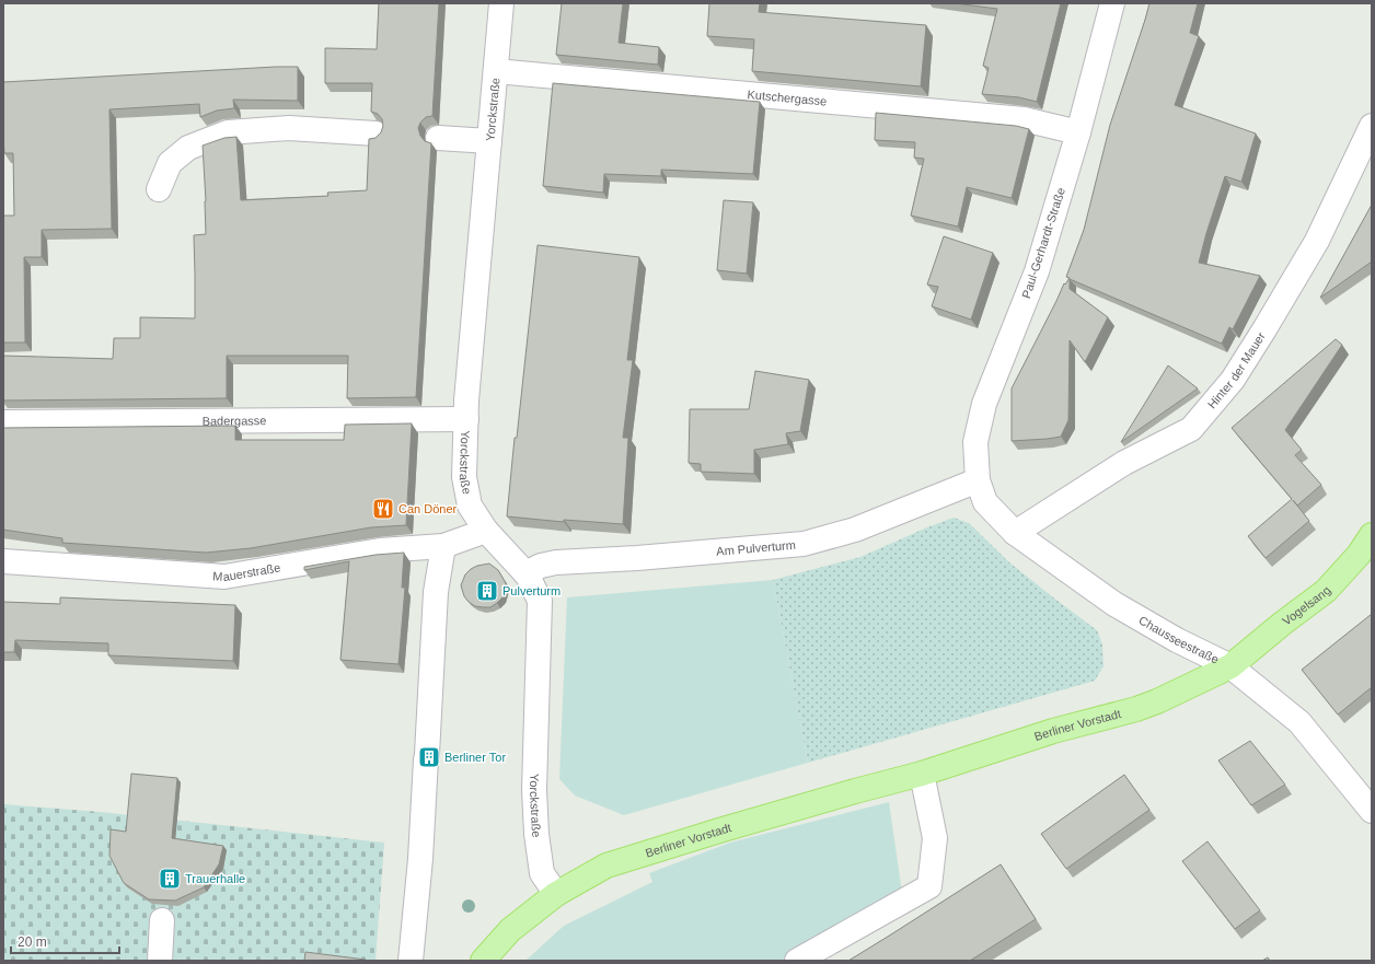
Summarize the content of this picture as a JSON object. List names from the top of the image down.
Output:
{
  "streets": {
    "main road": ["Vogelsang", "Berliner Vorstadt"],
    "street": [
      "Kutschergasse",
      "Yorckstraße",
      "Paul-Gerhardt-Straße",
      "Hinter der Mauer",
      "Badergasse",
      "Am Pulverturm",
      "Mauerstraße",
      "Chausseestraße"
    ]
  },
  "crossings": [
    ["Kutschergasse", "Yorckstraße"],
    ["Kutschergasse", "Paul-Gerhardt-Straße"],
    ["Yorckstraße", "Badergasse"],
    ["Yorckstraße", "Am Pulverturm"],
    ["Yorckstraße", "Mauerstraße"],
    ["Yorckstraße", "Berliner Vorstadt"],
    ["Paul-Gerhardt-Straße", "Am Pulverturm"],
    ["Paul-Gerhardt-Straße", "Chausseestraße"],
    ["Hinter der Mauer", "Chausseestraße"],
    ["Am Pulverturm", "Chausseestraße"],
    ["Vogelsang", "Chausseestraße"],
    ["Vogelsang", "Berliner Vorstadt"],
    ["Chausseestraße", "Berliner Vorstadt"]
  ],
  "places": {
    "restaurant": ["Can Döner"],
    "building": ["Pulverturm", "Berliner Tor", "Trauerhalle"]
  },
  "scale_bar": "20 m"
}
